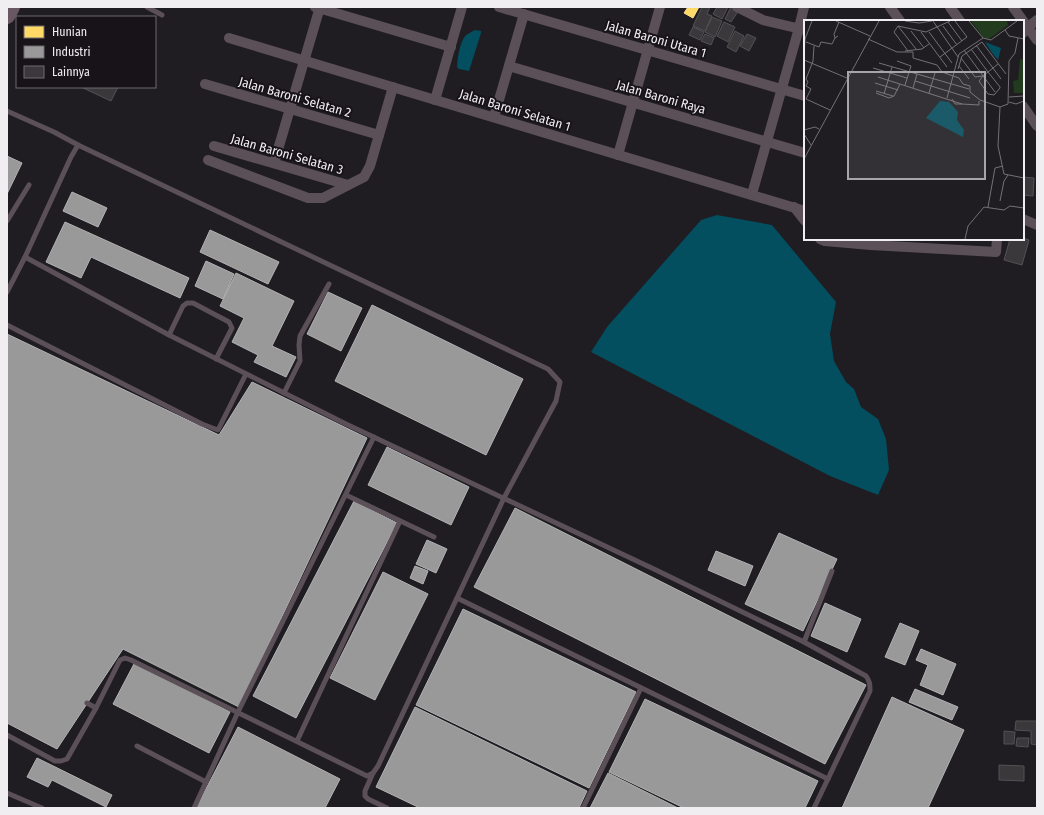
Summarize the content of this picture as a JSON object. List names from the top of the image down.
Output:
{
  "streets": {
    "street": [
      "Jalan Baroni Utara 1",
      "Jalan Baroni Selatan 2",
      "Jalan Baroni Raya",
      "Jalan Baroni Selatan 1",
      "Jalan Baroni Selatan 3"
    ]
  },
  "legend": ["Hunian", "Industri", "Lainnya"]
}
